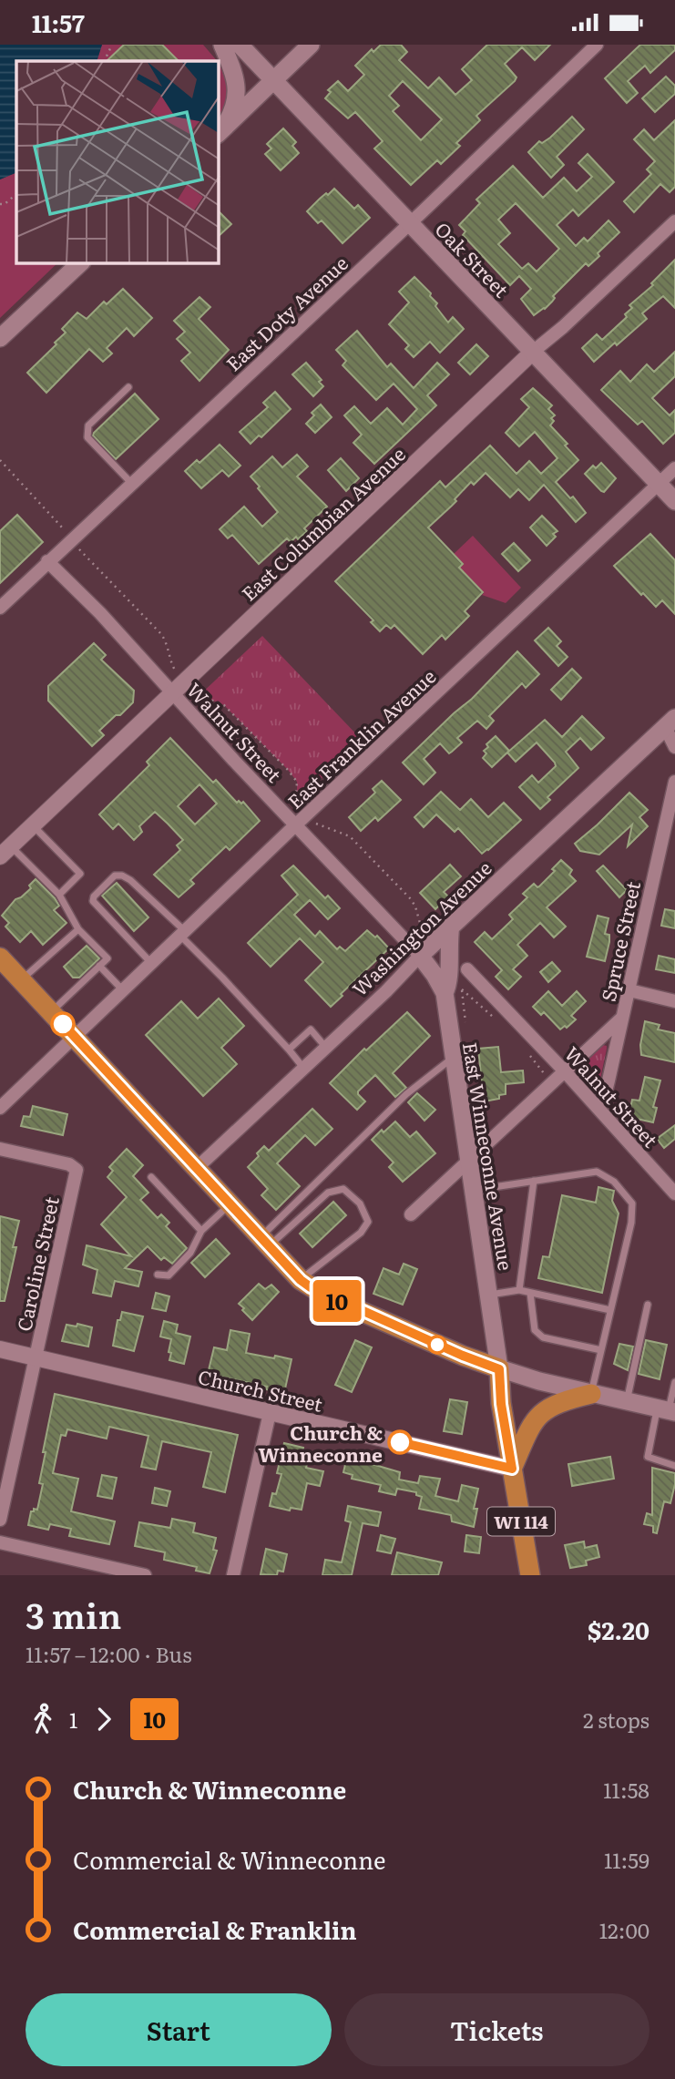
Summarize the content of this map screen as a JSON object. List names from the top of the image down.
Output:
{
  "streets": {
    "main road": [
      "Oak Street",
      "Washington Avenue",
      "East Winneconne Avenue",
      "WI 114"
    ],
    "street": [
      "East Doty Avenue",
      "East Columbian Avenue",
      "Walnut Street",
      "East Franklin Avenue",
      "Spruce Street",
      "Caroline Street",
      "Church Street"
    ]
  },
  "crossings": [
    ["Oak Street", "East Doty Avenue"],
    ["Oak Street", "East Columbian Avenue"],
    ["Oak Street", "East Franklin Avenue"],
    ["East Doty Avenue", "Walnut Street"],
    ["East Columbian Avenue", "Walnut Street"],
    ["Walnut Street", "East Franklin Avenue"],
    ["Walnut Street", "Washington Avenue"],
    ["Walnut Street", "Spruce Street"],
    ["Walnut Street", "East Winneconne Avenue"],
    ["Washington Avenue", "East Winneconne Avenue"],
    ["East Winneconne Avenue", "WI 114"],
    ["Caroline Street", "Church Street"],
    ["Church Street", "WI 114"]
  ],
  "places": ["Church & Winneconne"],
  "lines": ["bus line 10"],
  "page": {
    "status": "11:57",
    "on_map": "10",
    "heading": ["3 min", "11:57 – 12:00 · Bus", "$2.20"],
    "legs": ["1", "10", "2 stops"],
    "list": [
      {
        "name": "Church & Winneconne",
        "value": "11:58"
      },
      {
        "name": "Commercial & Winneconne",
        "value": "11:59"
      },
      {
        "name": "Commercial & Franklin",
        "value": "12:00"
      }
    ],
    "buttons": ["Start", "Tickets"]
  }
}
